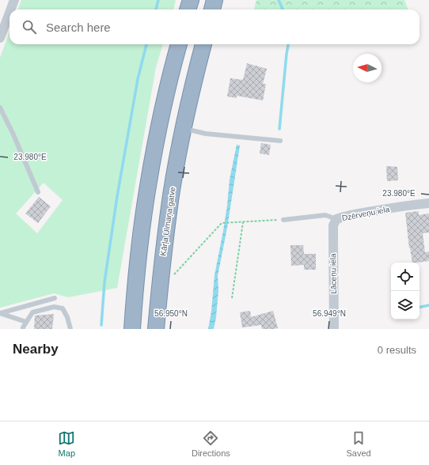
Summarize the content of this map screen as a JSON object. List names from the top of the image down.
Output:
{
  "streets": {
    "highway": ["Kārļa Ulmaņa gatve"],
    "street": ["Dzērveņu iela", "Lāceņu iela"]
  },
  "crossings": [
    ["Dzērveņu iela", "Lāceņu iela"]
  ],
  "north": "left",
  "page": {
    "search": "Search here",
    "heading": ["Nearby", "0 results"],
    "nav": ["Map", "Directions", "Saved"]
  },
  "coordinates": ["23.980°E", "56.950°N", "56.949°N"]
}
